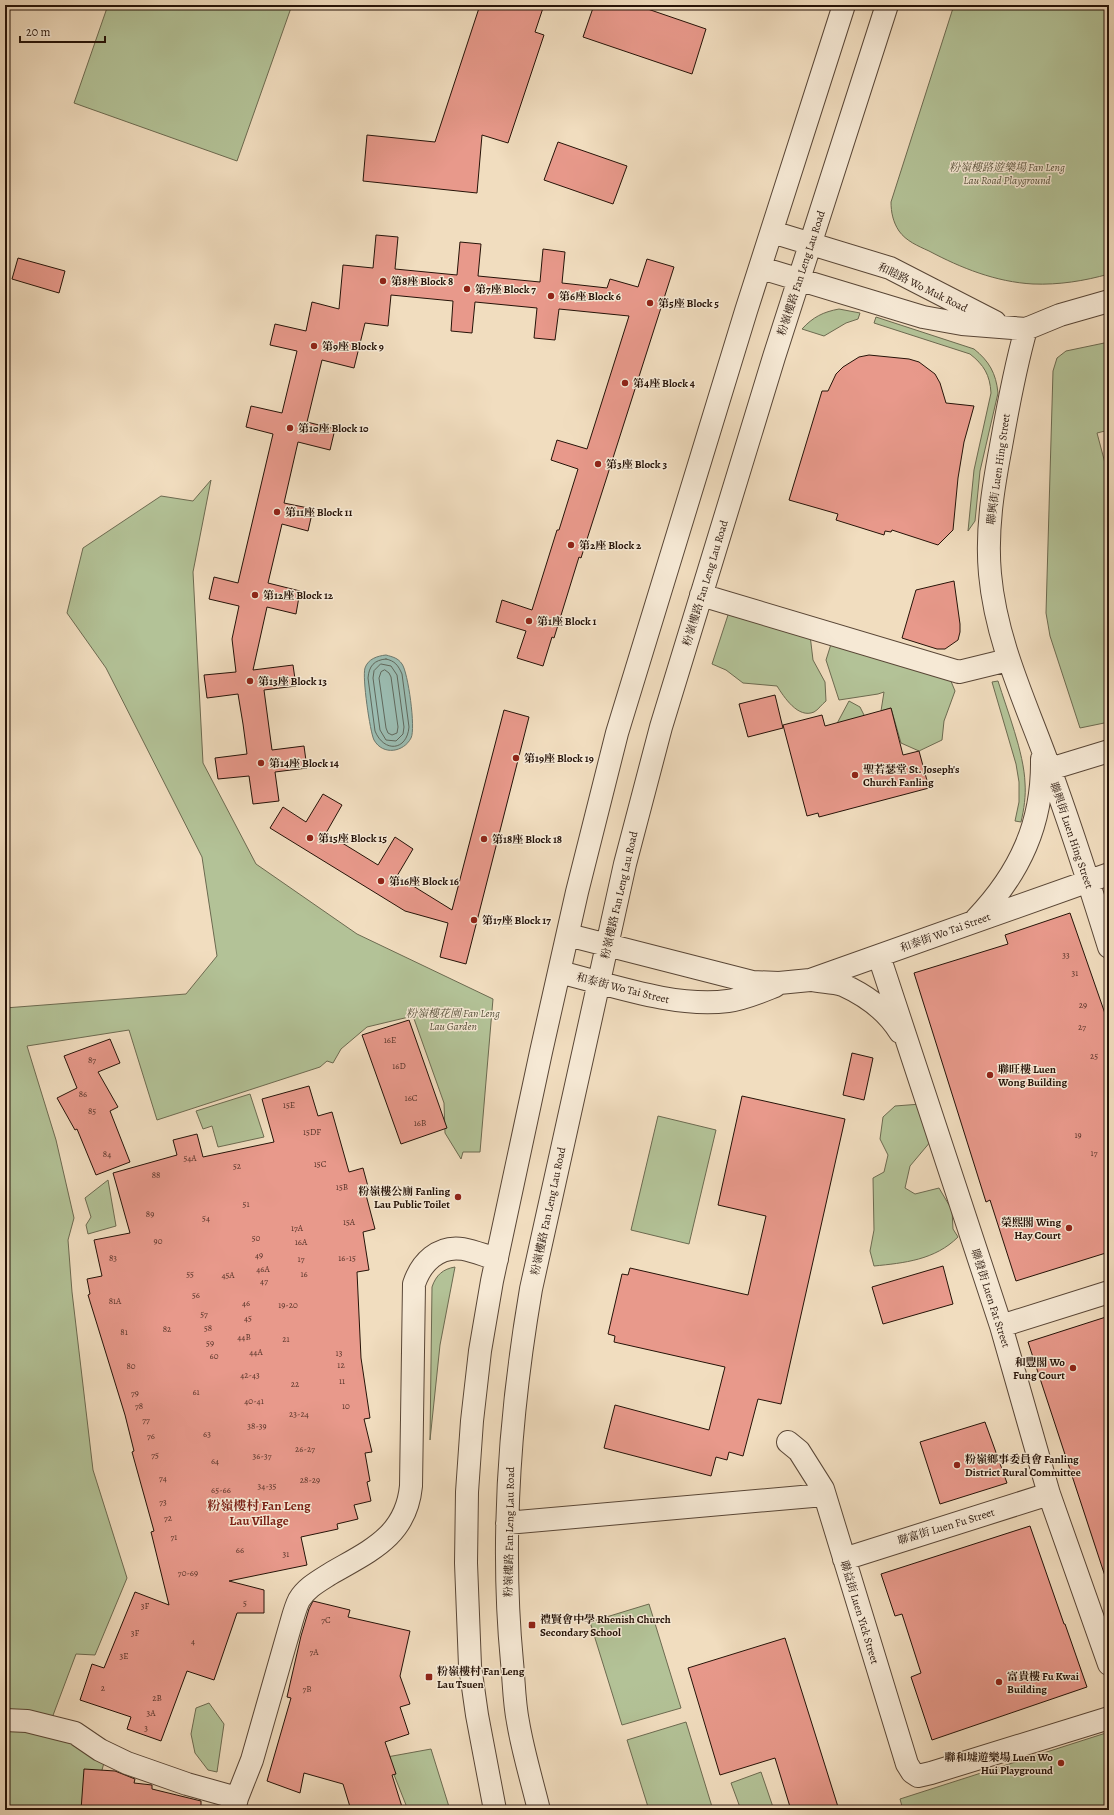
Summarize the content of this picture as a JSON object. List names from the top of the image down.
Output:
{
  "streets": {
    "street": [
      "粉嶺樓路 Fan Leng Lau Road",
      "和睦路 Wo Muk Road",
      "聯興街 Luen Hing Street",
      "和泰街 Wo Tai Street",
      "聯發街 Luen Fat Street",
      "聯富街 Luen Fu Street",
      "聯益街 Luen Yick Street"
    ]
  },
  "crossings": [
    ["粉嶺樓路 Fan Leng Lau Road", "和睦路 Wo Muk Road"],
    ["粉嶺樓路 Fan Leng Lau Road", "和泰街 Wo Tai Street"],
    ["和睦路 Wo Muk Road", "聯興街 Luen Hing Street"],
    ["聯興街 Luen Hing Street", "和泰街 Wo Tai Street"],
    ["和泰街 Wo Tai Street", "聯發街 Luen Fat Street"],
    ["聯發街 Luen Fat Street", "聯富街 Luen Fu Street"],
    ["聯富街 Luen Fu Street", "聯益街 Luen Yick Street"]
  ],
  "districts": ["粉嶺樓村 Fan Leng Lau Village"],
  "parks": ["粉嶺樓路遊樂場 Fan Leng Lau Road Playground", "粉嶺樓花園 Fan Leng Lau Garden"],
  "places": {
    "other": [
      "第8座 Block 8",
      "第7座 Block 7",
      "第6座 Block 6",
      "第5座 Block 5",
      "第9座 Block 9",
      "第4座 Block 4",
      "第10座 Block 10",
      "第3座 Block 3",
      "第11座 Block 11",
      "第2座 Block 2",
      "第12座 Block 12",
      "第1座 Block 1",
      "第13座 Block 13",
      "第19座 Block 19",
      "第14座 Block 14",
      "聖若瑟堂 St. Joseph's Church Fanling",
      "第15座 Block 15",
      "第18座 Block 18",
      "第16座 Block 16",
      "第17座 Block 17",
      "聯旺樓 Luen Wong Building",
      "粉嶺樓公廁 Fanling Lau Public Toilet",
      "榮熙閣 Wing Hay Court",
      "和豐閣 Wo Fung Court",
      "粉嶺鄉事委員會 Fanling District Rural Committee",
      "富貴樓 Fu Kwai Building",
      "聯和墟遊樂場 Luen Wo Hui Playground"
    ],
    "transit": ["禮賢會中學 Rhenish Church Secondary School", "粉嶺樓村 Fan Leng Lau Tsuen"]
  },
  "house_numbers": [
    "33",
    "31",
    "29",
    "27",
    "16E",
    "25",
    "87",
    "16D",
    "86",
    "16C",
    "15E",
    "85",
    "16B",
    "15DF",
    "19",
    "17",
    "84",
    "54A",
    "15C",
    "52",
    "88",
    "15B",
    "51",
    "89",
    "54",
    "15A",
    "17A",
    "50",
    "90",
    "16A",
    "49",
    "83",
    "16-15",
    "17",
    "46A",
    "55",
    "16",
    "45A",
    "47",
    "56",
    "81A",
    "46",
    "19-20",
    "57",
    "45",
    "58",
    "82",
    "81",
    "44B",
    "21",
    "59",
    "44A",
    "13",
    "60",
    "12",
    "80",
    "42-43",
    "11",
    "22",
    "61",
    "79",
    "40-41",
    "78",
    "10",
    "23-24",
    "77",
    "38-39",
    "63",
    "76",
    "26-27",
    "75",
    "36-37",
    "64",
    "74",
    "28-29",
    "34-35",
    "65-66",
    "73",
    "72",
    "71",
    "66",
    "31",
    "70-69",
    "5",
    "3F",
    "7C",
    "3F",
    "4",
    "7A",
    "3E",
    "2",
    "7B",
    "2B",
    "3A",
    "3"
  ],
  "scale_bar": "20 m"
}
